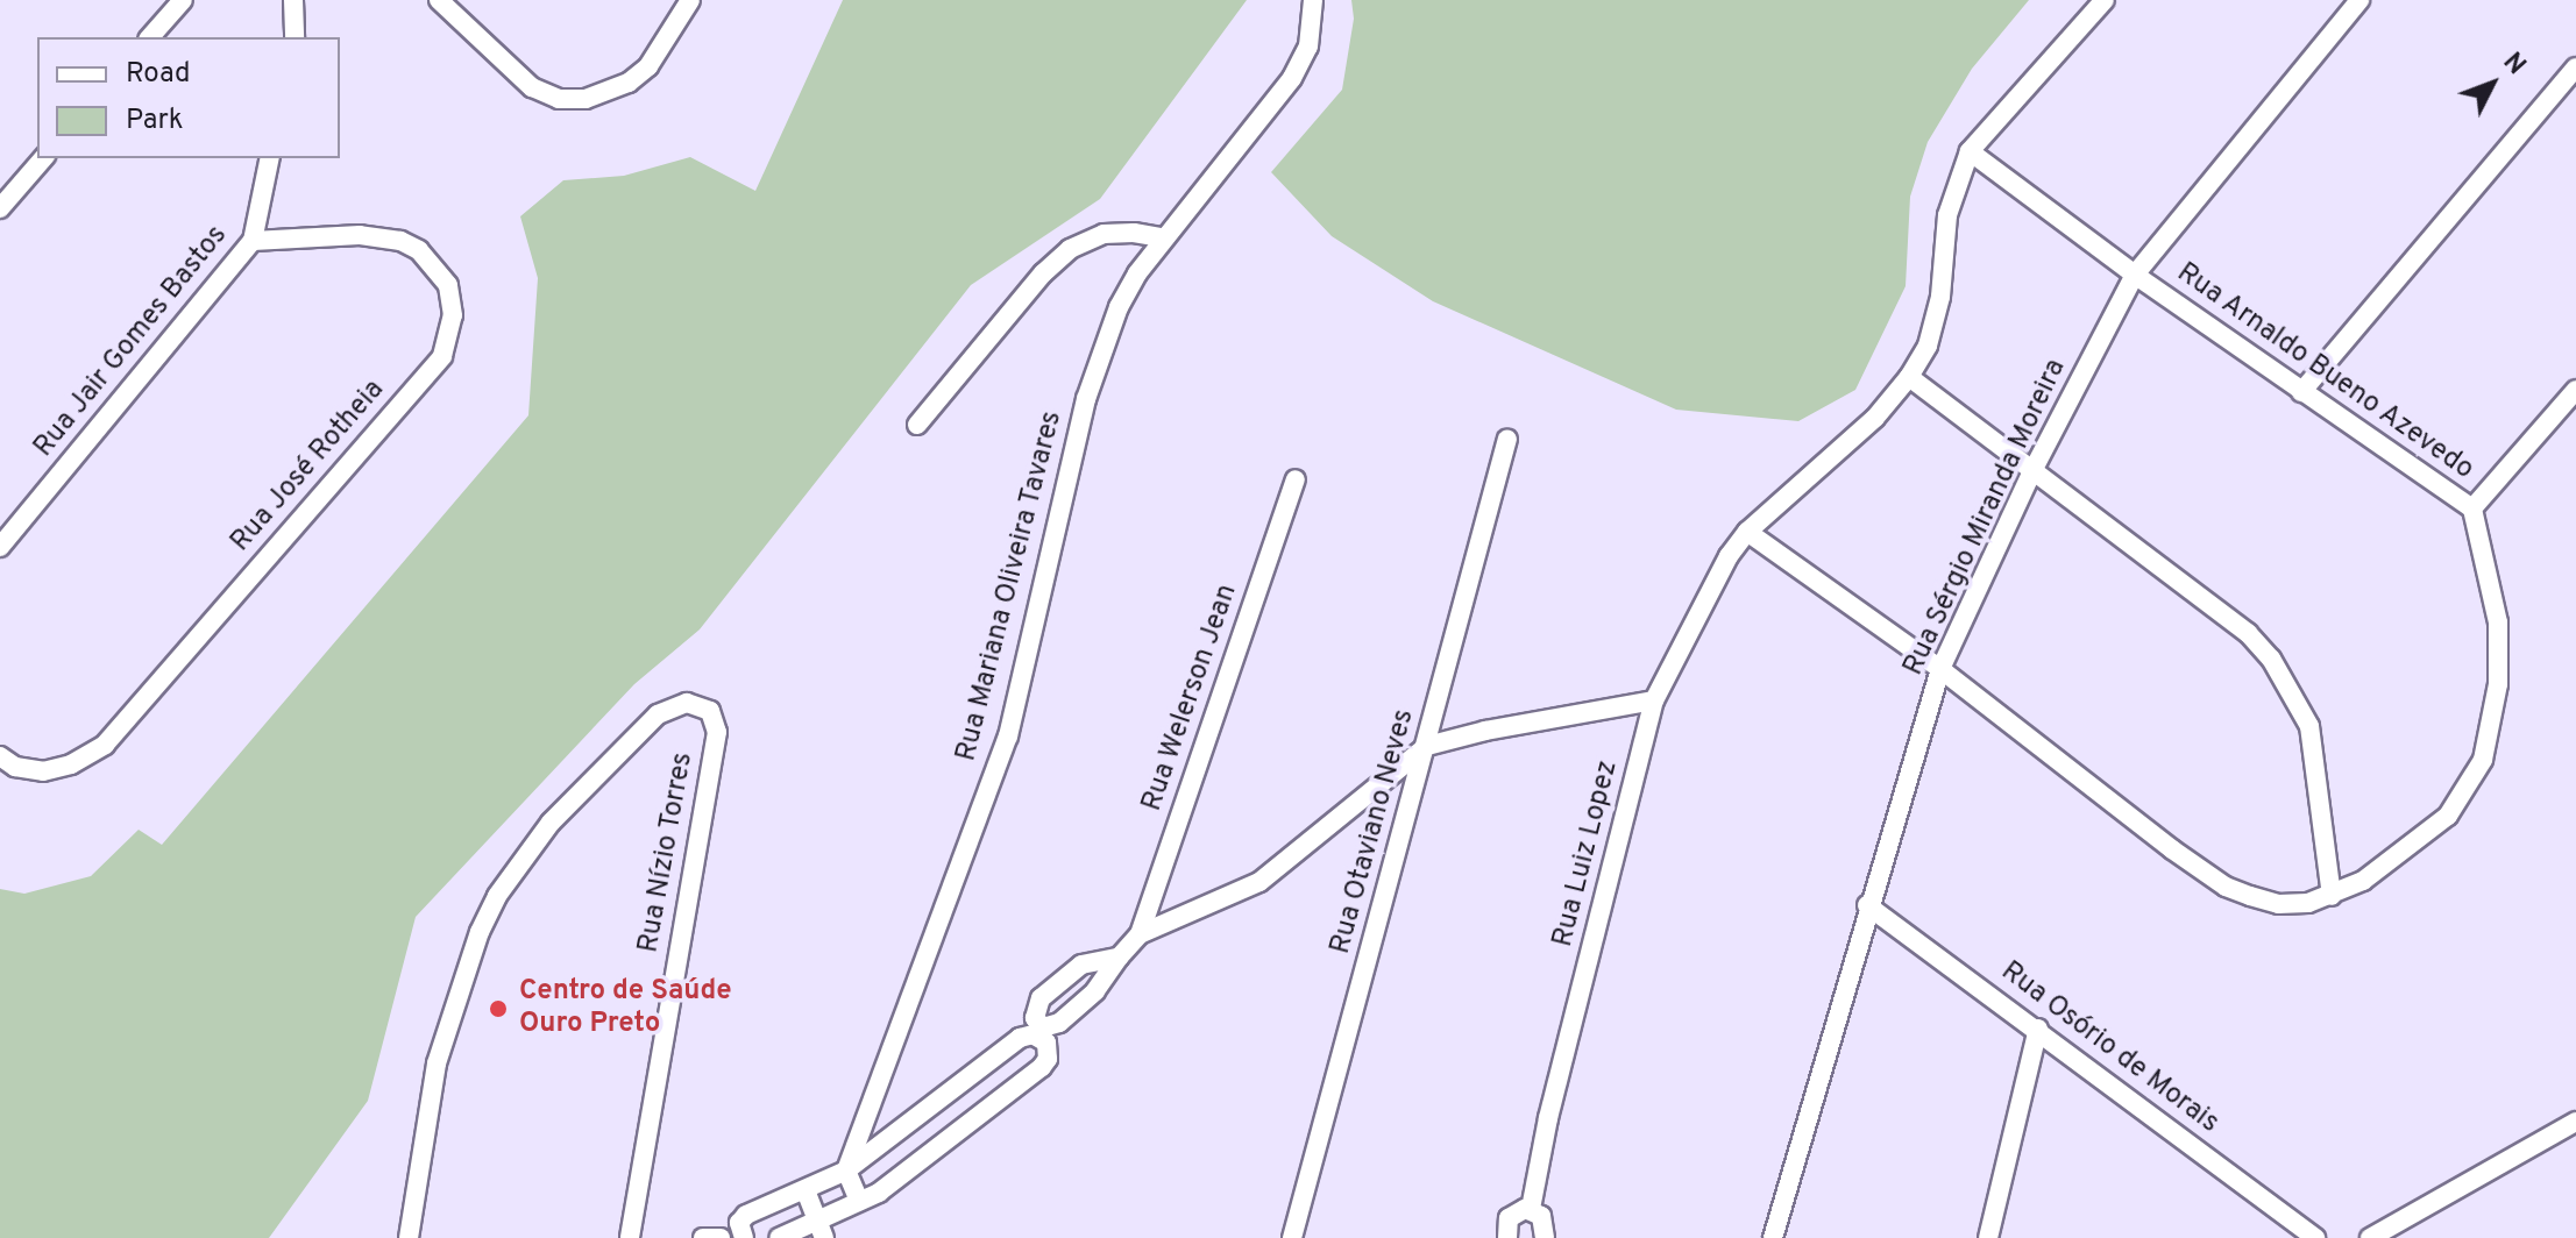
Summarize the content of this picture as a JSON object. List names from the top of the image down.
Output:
{
  "streets": {
    "street": [
      "Rua Jair Gomes Bastos",
      "Rua Arnaldo Bueno Azevedo",
      "Rua José Rotheia",
      "Rua Sérgio Miranda Moreira",
      "Rua Mariana Oliveira Tavares",
      "Rua Welerson Jean",
      "Rua Otaviano Neves",
      "Rua Nízio Torres",
      "Rua Luiz Lopez",
      "Rua Osório de Morais"
    ]
  },
  "crossings": [
    ["Rua Jair Gomes Bastos", "Rua José Rotheia"],
    ["Rua Arnaldo Bueno Azevedo", "Rua Sérgio Miranda Moreira"],
    ["Rua Arnaldo Bueno Azevedo", "Rua Luiz Lopez"],
    ["Rua Sérgio Miranda Moreira", "Rua Osório de Morais"]
  ],
  "places": ["Centro de Saúde Ouro Preto"],
  "legend": ["Road", "Park"],
  "north": "top right"
}
